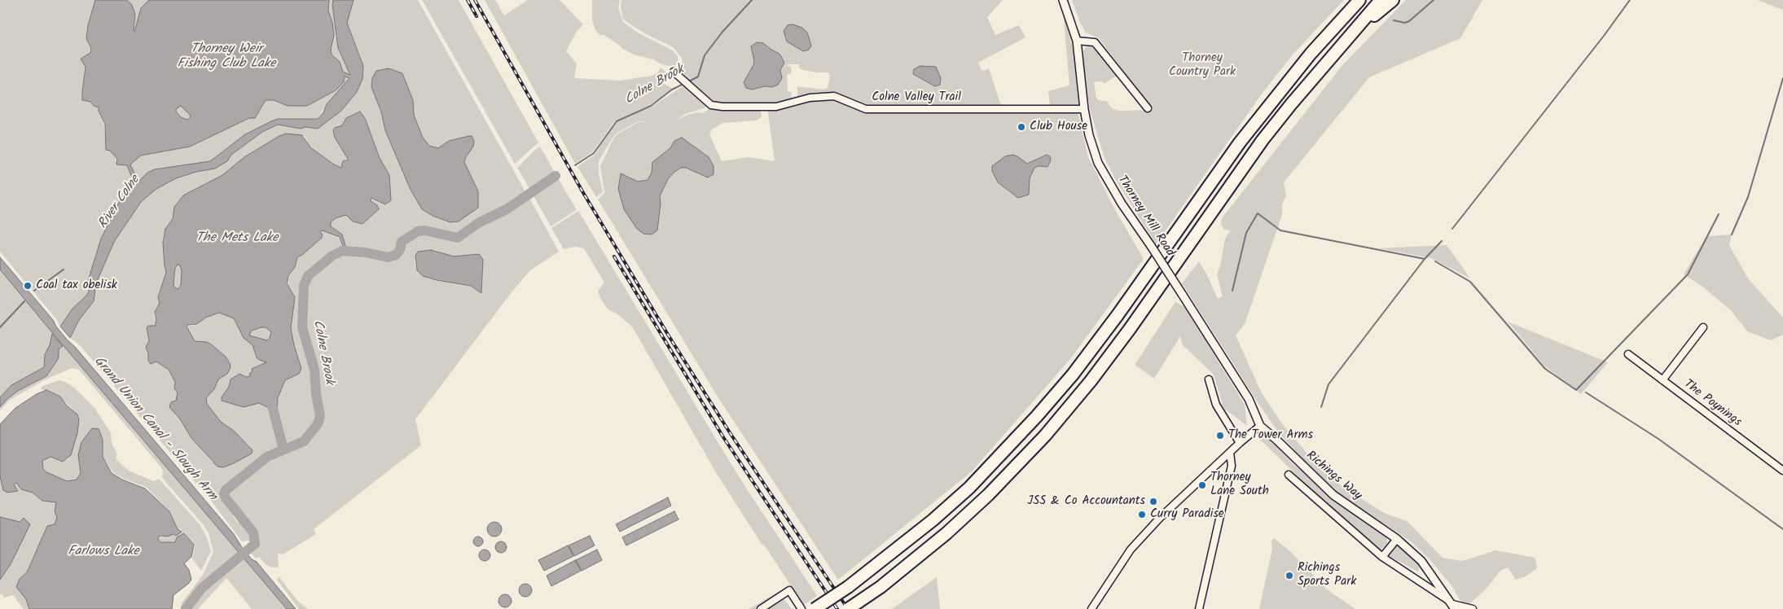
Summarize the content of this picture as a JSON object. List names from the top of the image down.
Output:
{
  "streets": {
    "street": [
      "Colne Valley Trail",
      "Thorney Mill Road",
      "The Poynings",
      "Richings Way"
    ]
  },
  "crossings": [
    ["Colne Valley Trail", "Thorney Mill Road"],
    ["Thorney Mill Road", "Richings Way"]
  ],
  "water": [
    "Thorney Weir Fishing Club Lake",
    "Colne Brook",
    "River Colne",
    "The Mets Lake",
    "Grand Union Canal - Slough Arm",
    "Farlows Lake"
  ],
  "parks": ["Thorney Country Park"],
  "places": [
    "Club House",
    "Coal tax obelisk",
    "The Tower Arms",
    "Thorney Lane South",
    "JSS & Co Accountants",
    "Curry Paradise",
    "Richings Sports Park"
  ]
}
